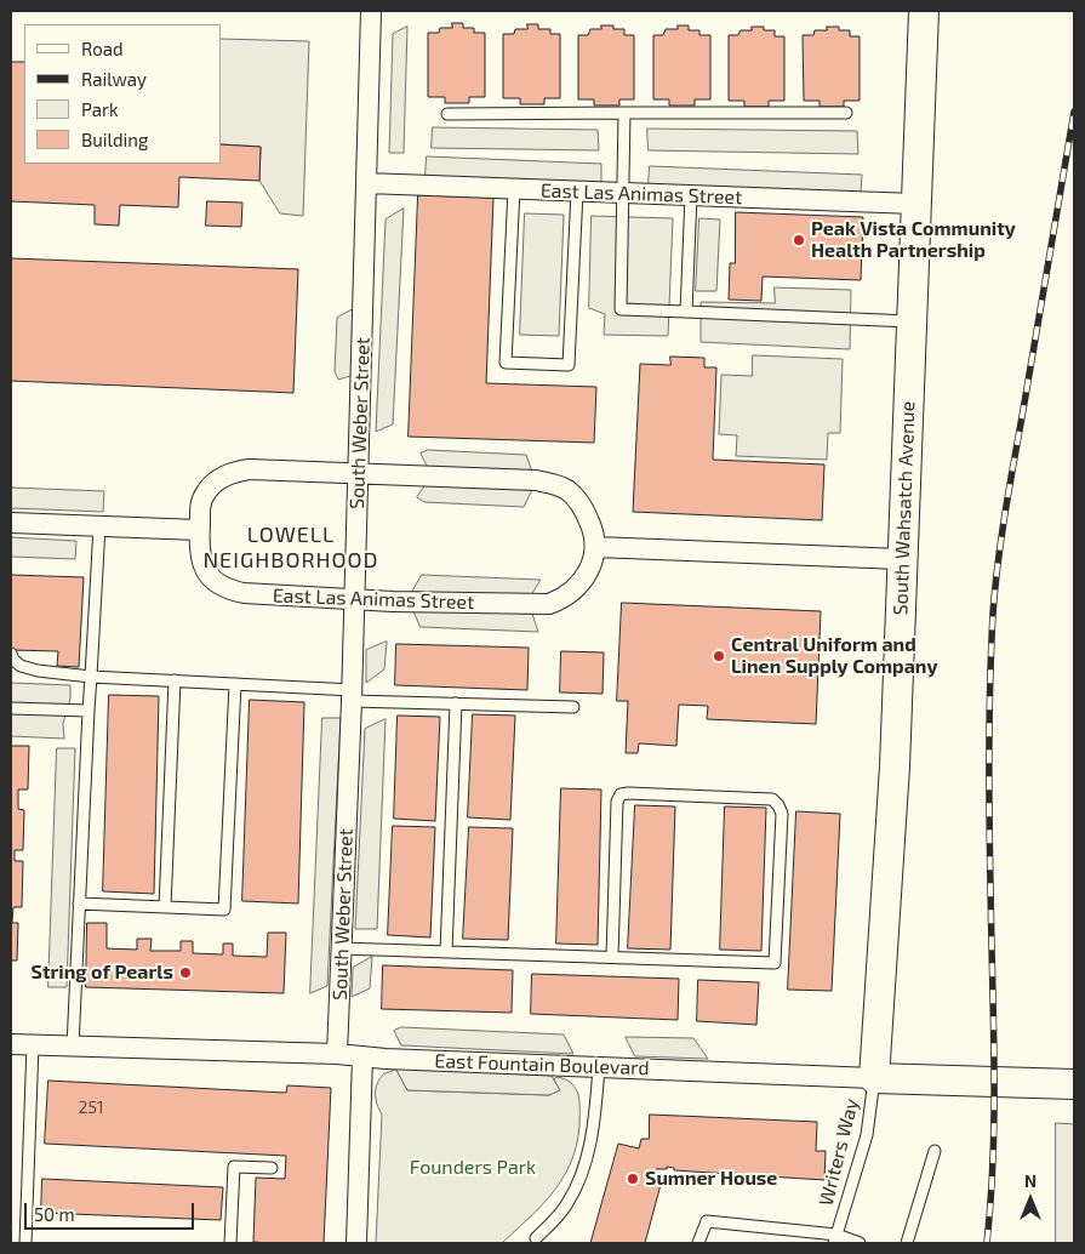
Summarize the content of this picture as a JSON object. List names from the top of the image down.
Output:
{
  "streets": {
    "main road": ["South Wahsatch Avenue", "East Fountain Boulevard"],
    "street": ["East Las Animas Street", "South Weber Street"],
    "lane": ["Writers Way"]
  },
  "crossings": [
    ["East Las Animas Street", "South Weber Street"],
    ["East Las Animas Street", "South Wahsatch Avenue"],
    ["South Weber Street", "East Fountain Boulevard"],
    ["South Wahsatch Avenue", "East Fountain Boulevard"],
    ["South Wahsatch Avenue", "Writers Way"],
    ["East Fountain Boulevard", "Writers Way"]
  ],
  "districts": ["LOWELL NEIGHBORHOOD"],
  "parks": ["Founders Park"],
  "places": [
    "Peak Vista Community Health Partnership",
    "Central Uniform and Linen Supply Company",
    "String of Pearls",
    "Sumner House"
  ],
  "house_numbers": ["251"],
  "legend": [
    "Road",
    "Railway",
    "Park",
    "Building"
  ],
  "scale_bar": "50 m",
  "north": "top"
}
